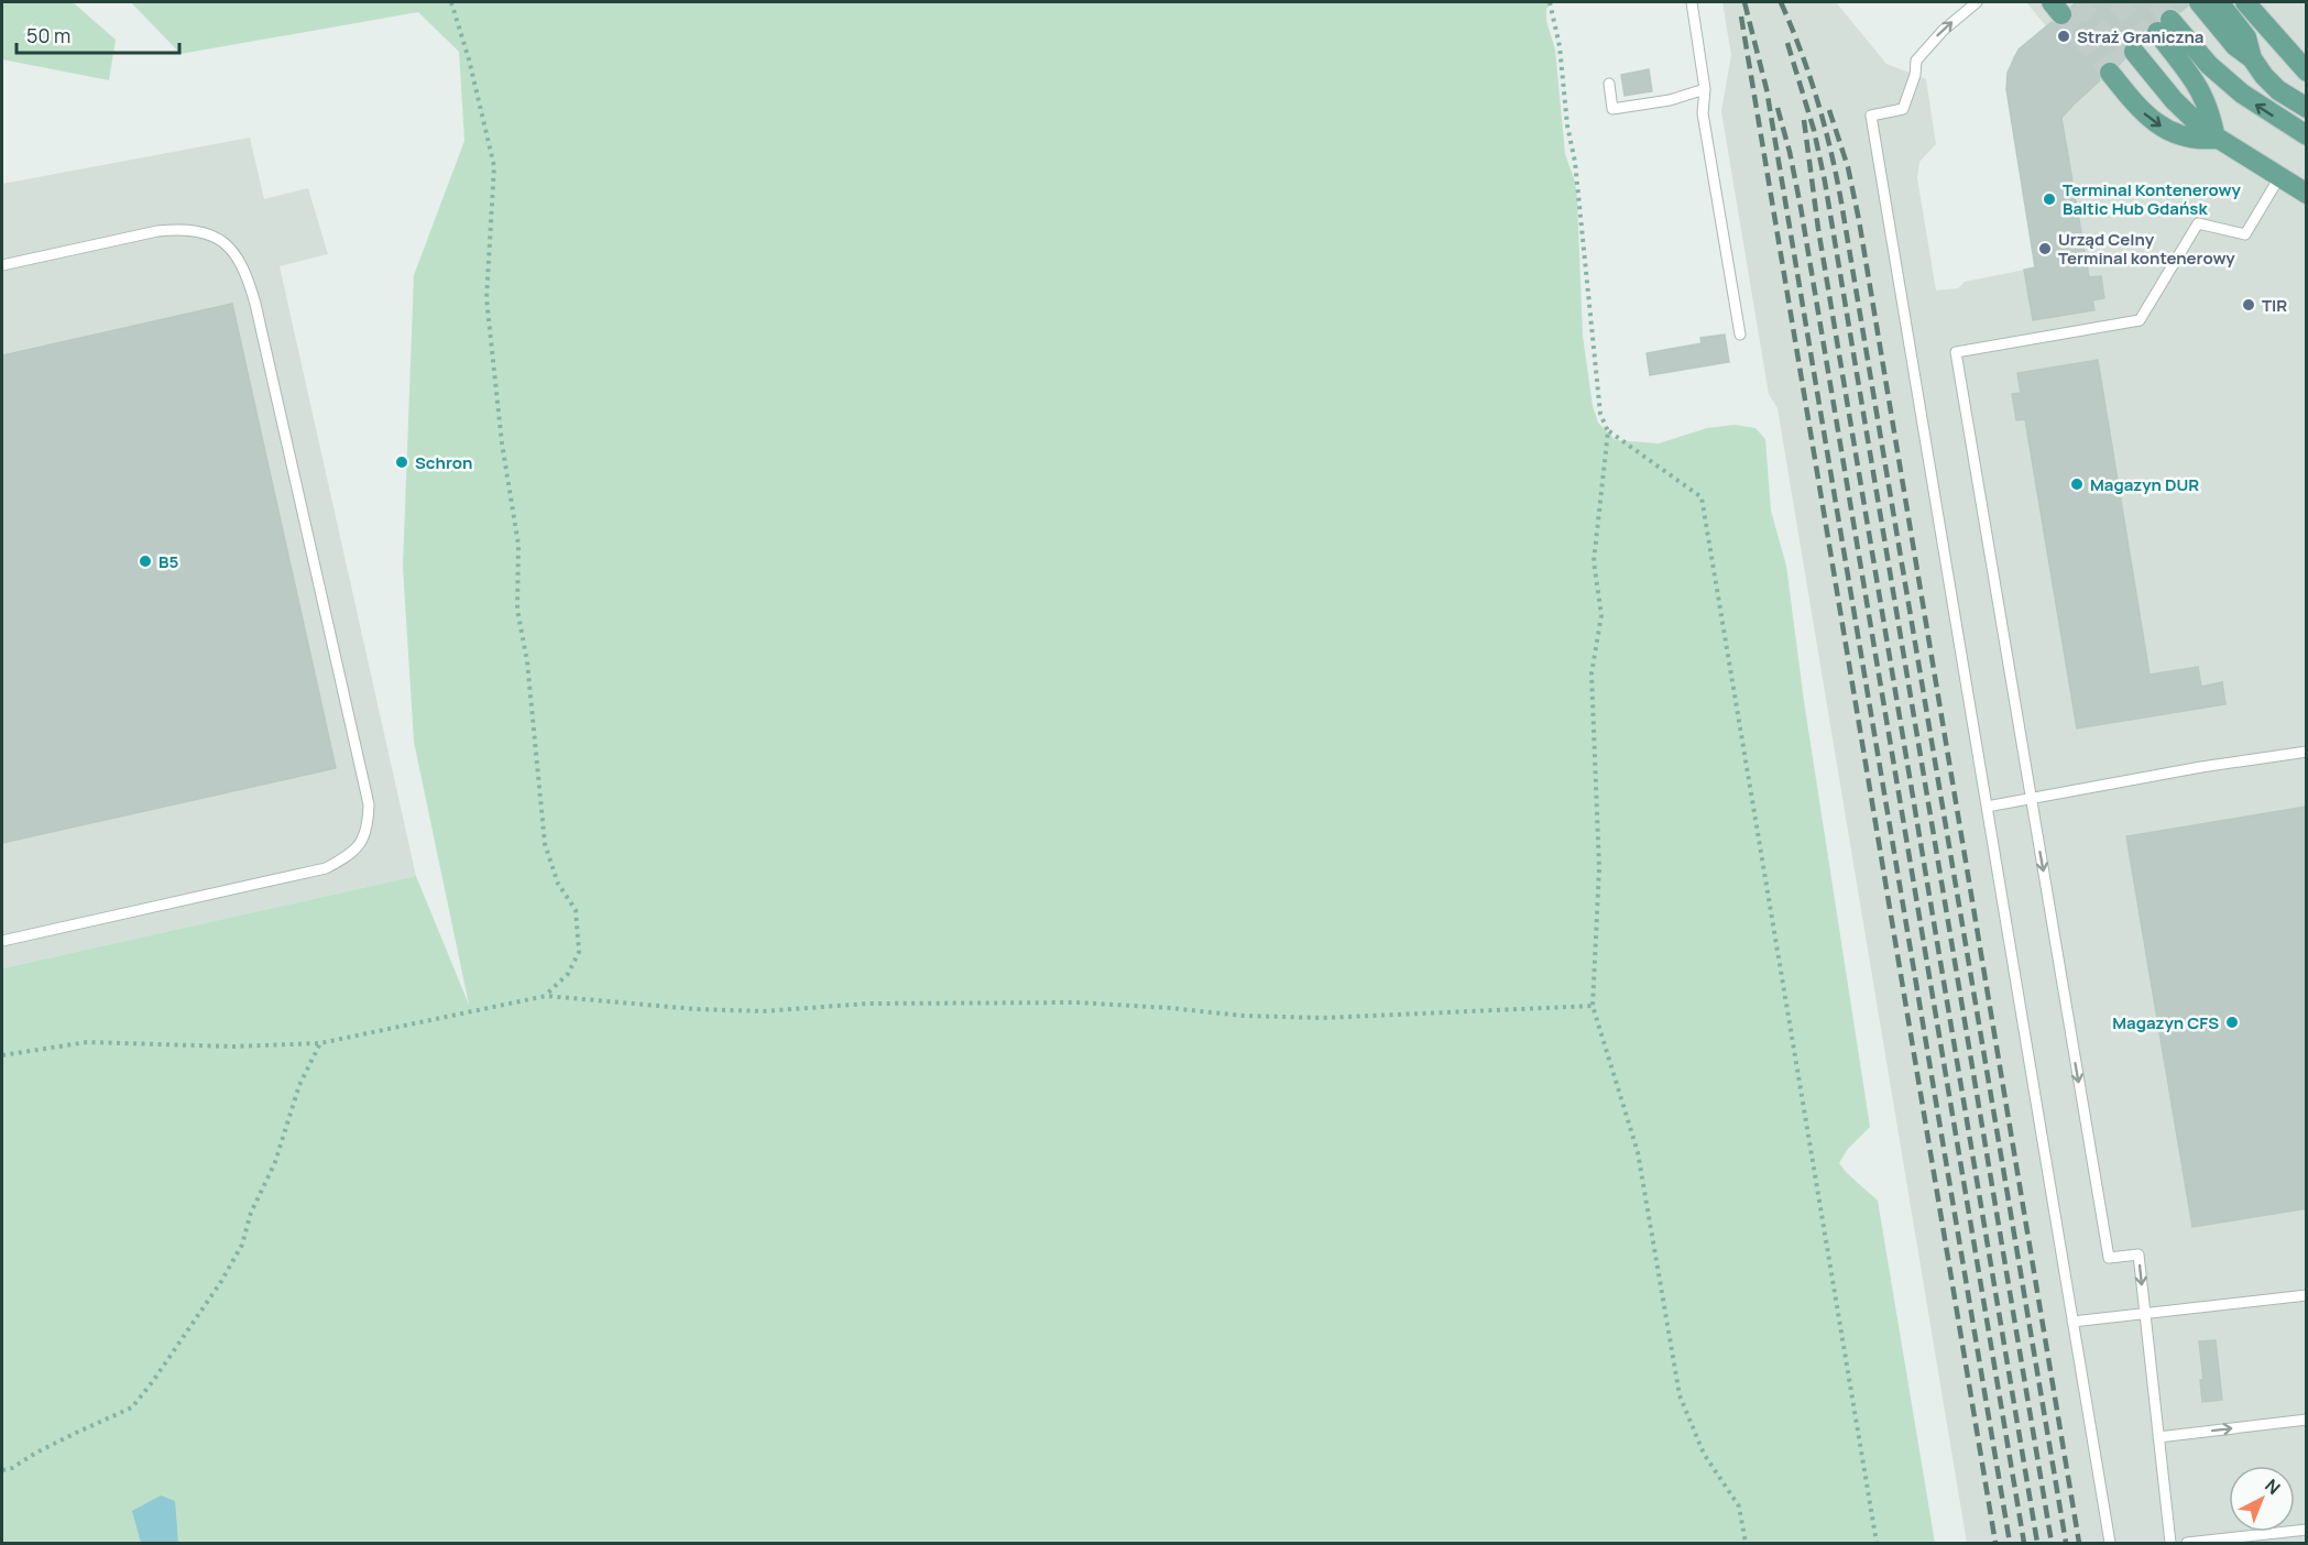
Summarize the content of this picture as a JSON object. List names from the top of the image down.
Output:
{
  "places": [
    "Straż Graniczna",
    "Terminal Kontenerowy Baltic Hub Gdańsk",
    "Urząd Celny Terminal kontenerowy",
    "TIR",
    "Schron",
    "Magazyn DUR",
    "B5",
    "Magazyn CFS"
  ],
  "scale_bar": "50 m",
  "north": "top right"
}
